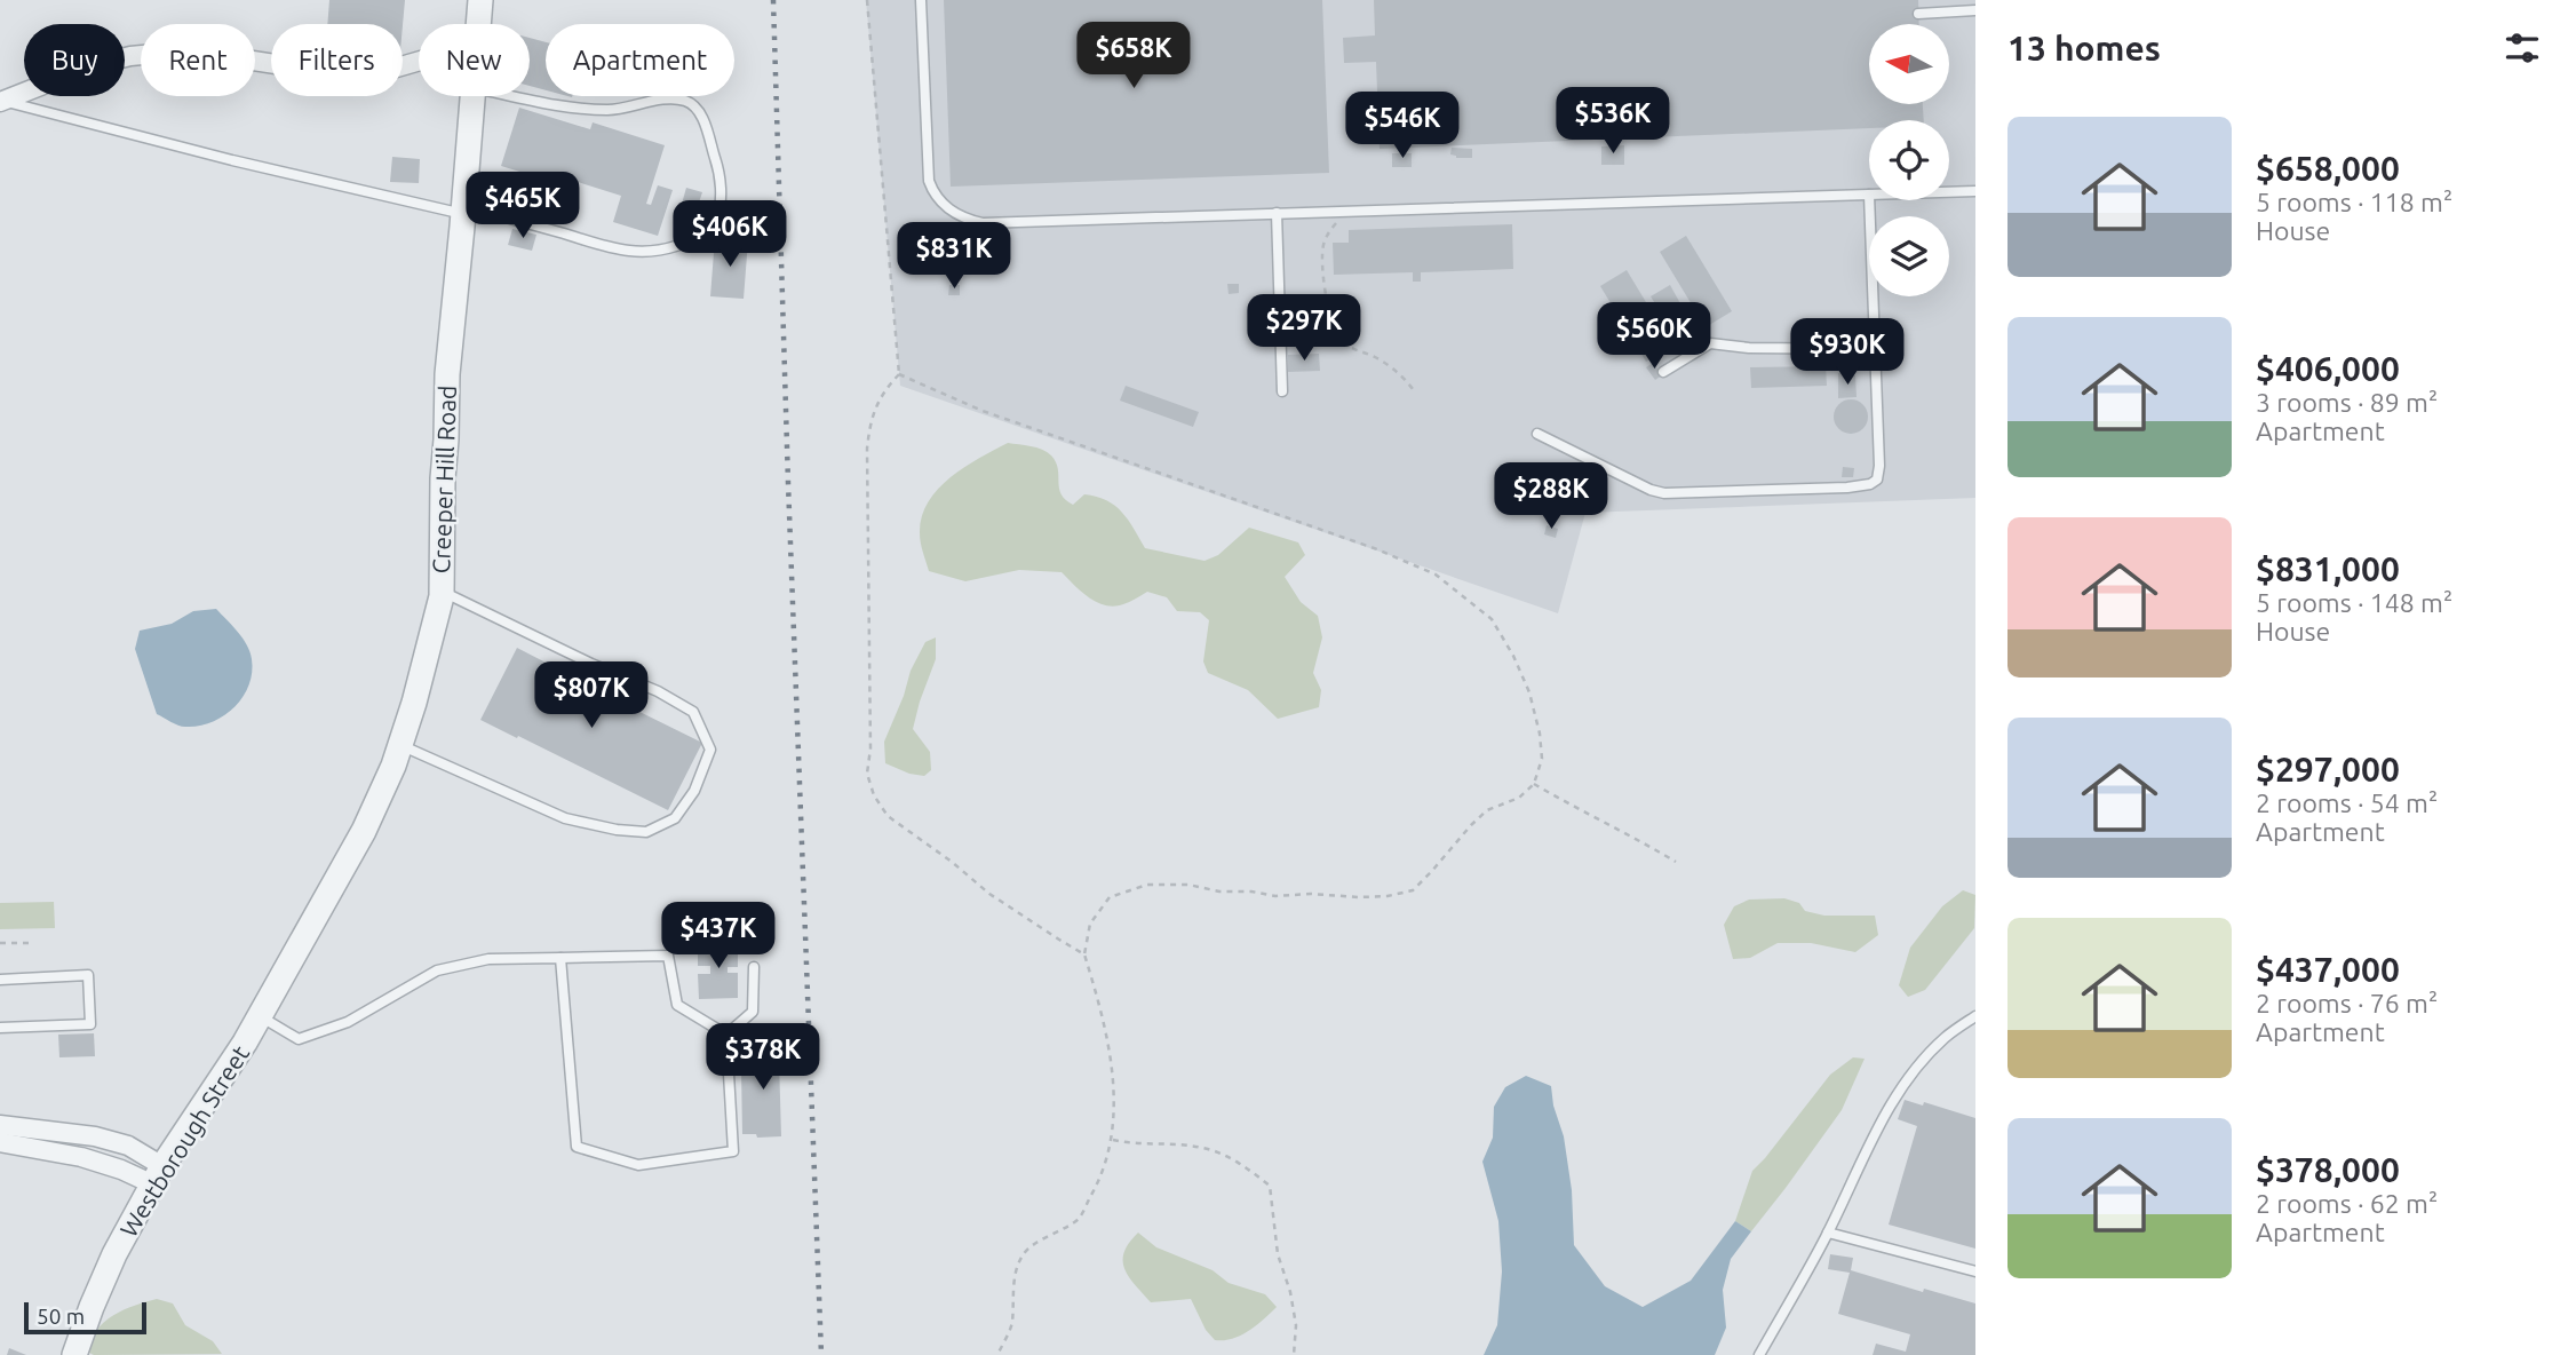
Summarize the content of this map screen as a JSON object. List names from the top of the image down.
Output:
{
  "streets": {
    "street": ["Creeper Hill Road", "Westborough Street"]
  },
  "crossings": [
    ["Creeper Hill Road", "Westborough Street"]
  ],
  "scale_bar": "50 m",
  "north": "left",
  "page": {
    "heading": "13 homes",
    "price": [
      "$658K",
      "$536K",
      "$546K",
      "$465K",
      "$406K",
      "$831K",
      "$297K",
      "$560K",
      "$930K",
      "$288K",
      "$807K",
      "$437K",
      "$378K"
    ],
    "chip": [
      "Buy",
      "Rent",
      "Filters",
      "New",
      "Apartment"
    ],
    "list": [
      {
        "name": "$658,000",
        "note": "5 rooms · 118 m² · House"
      },
      {
        "name": "$406,000",
        "note": "3 rooms · 89 m² · Apartment"
      },
      {
        "name": "$831,000",
        "note": "5 rooms · 148 m² · House"
      },
      {
        "name": "$297,000",
        "note": "2 rooms · 54 m² · Apartment"
      },
      {
        "name": "$437,000",
        "note": "2 rooms · 76 m² · Apartment"
      },
      {
        "name": "$378,000",
        "note": "2 rooms · 62 m² · Apartment"
      }
    ],
    "scale": "50 m"
  }
}
